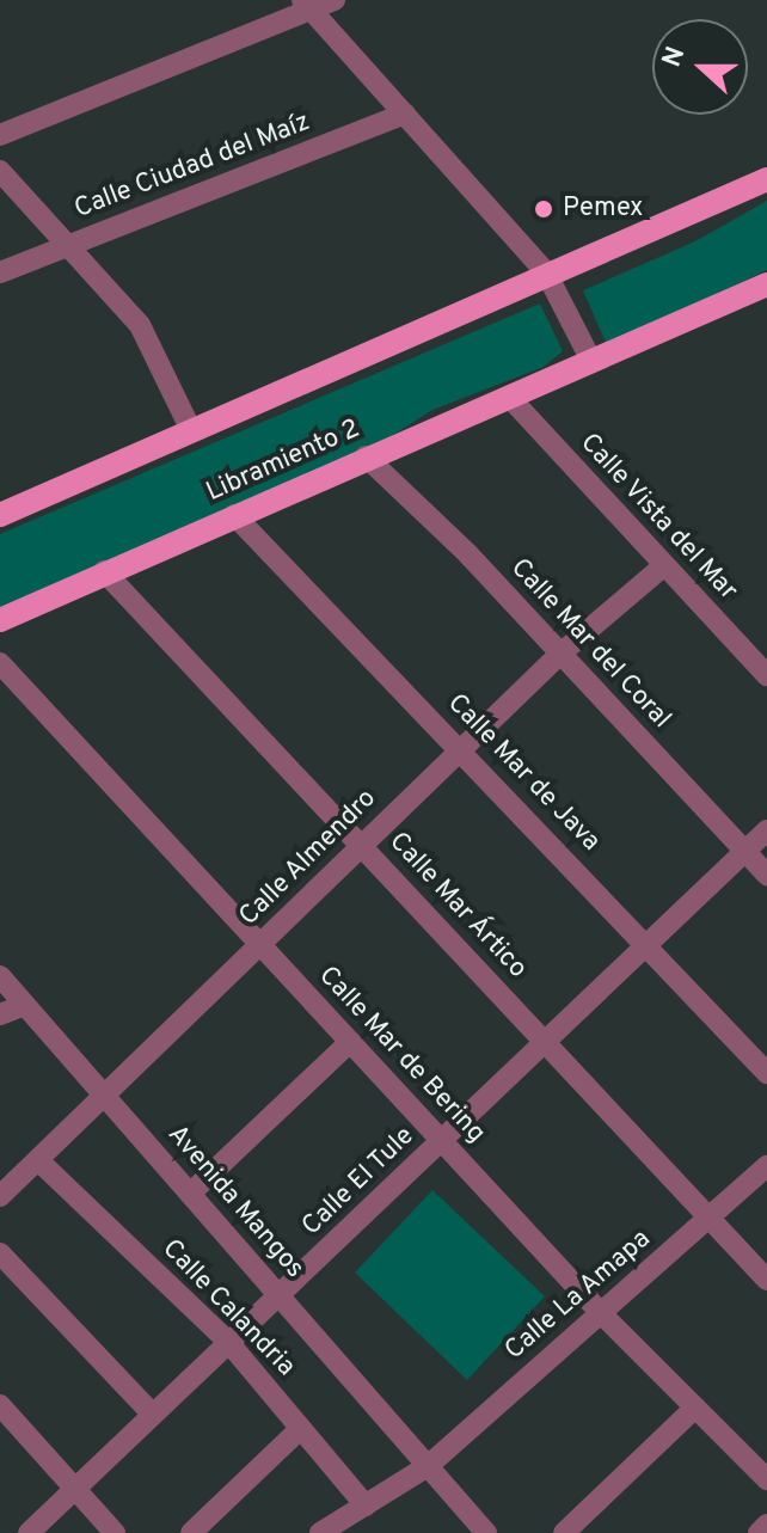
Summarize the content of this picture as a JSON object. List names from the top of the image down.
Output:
{
  "streets": {
    "main road": ["Libramiento 2"],
    "street": [
      "Calle Ciudad del Maíz",
      "Calle Vista del Mar",
      "Calle Mar del Coral",
      "Calle Mar de Java",
      "Calle Almendro",
      "Calle Mar Ártico",
      "Calle Mar de Bering",
      "Calle El Tule",
      "Avenida Mangos",
      "Calle La Amapa",
      "Calle Calandria"
    ]
  },
  "crossings": [
    ["Libramiento 2", "Calle Vista del Mar"],
    ["Libramiento 2", "Calle Mar del Coral"],
    ["Libramiento 2", "Calle Mar de Java"],
    ["Libramiento 2", "Calle Mar Ártico"],
    ["Calle Vista del Mar", "Calle Almendro"],
    ["Calle Mar del Coral", "Calle Almendro"],
    ["Calle Mar del Coral", "Calle El Tule"],
    ["Calle Mar de Java", "Calle Almendro"],
    ["Calle Mar de Java", "Calle El Tule"],
    ["Calle Almendro", "Calle Mar Ártico"],
    ["Calle Almendro", "Calle Mar de Bering"],
    ["Calle Almendro", "Avenida Mangos"],
    ["Calle Almendro", "Calle Calandria"],
    ["Calle Mar Ártico", "Calle El Tule"],
    ["Calle Mar Ártico", "Calle La Amapa"],
    ["Calle Mar de Bering", "Calle El Tule"],
    ["Calle Mar de Bering", "Calle La Amapa"],
    ["Calle El Tule", "Avenida Mangos"],
    ["Calle El Tule", "Calle Calandria"],
    ["Avenida Mangos", "Calle La Amapa"],
    ["Calle La Amapa", "Calle Calandria"]
  ],
  "places": ["Pemex"],
  "north": "left"
}
